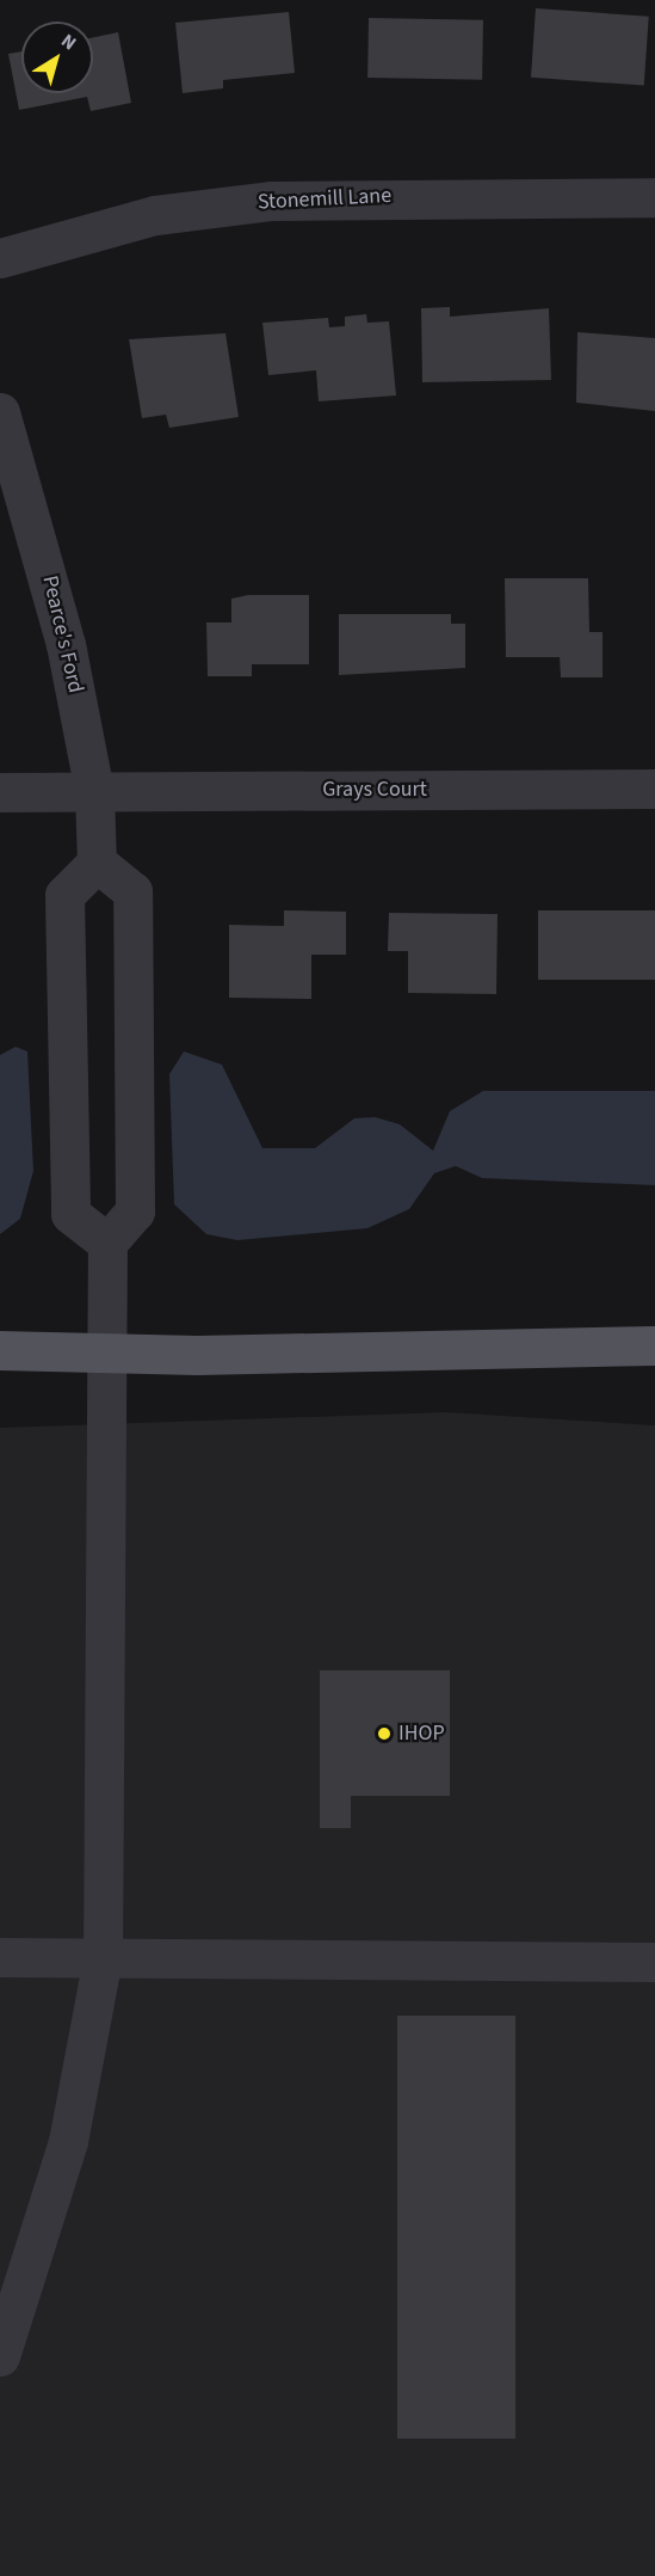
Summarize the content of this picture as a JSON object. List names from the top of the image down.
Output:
{
  "streets": {
    "street": ["Stonemill Lane", "Pearce's Ford", "Grays Court"]
  },
  "crossings": [
    ["Pearce's Ford", "Grays Court"]
  ],
  "places": ["IHOP"],
  "north": "top right"
}
